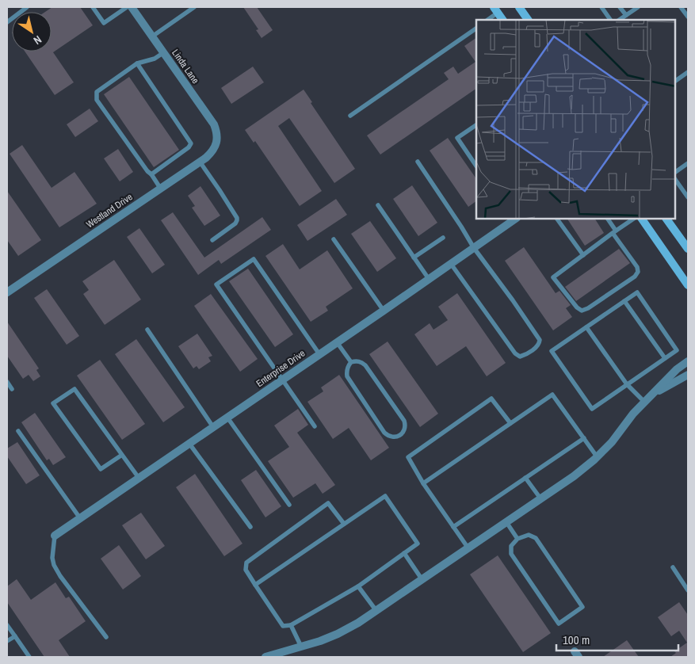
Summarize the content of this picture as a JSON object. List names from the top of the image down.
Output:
{
  "streets": {
    "street": ["Linda Lane", "Westland Drive", "Enterprise Drive"]
  },
  "crossings": [
    ["Linda Lane", "Westland Drive"]
  ],
  "scale_bar": "100 m",
  "north": "bottom right"
}
